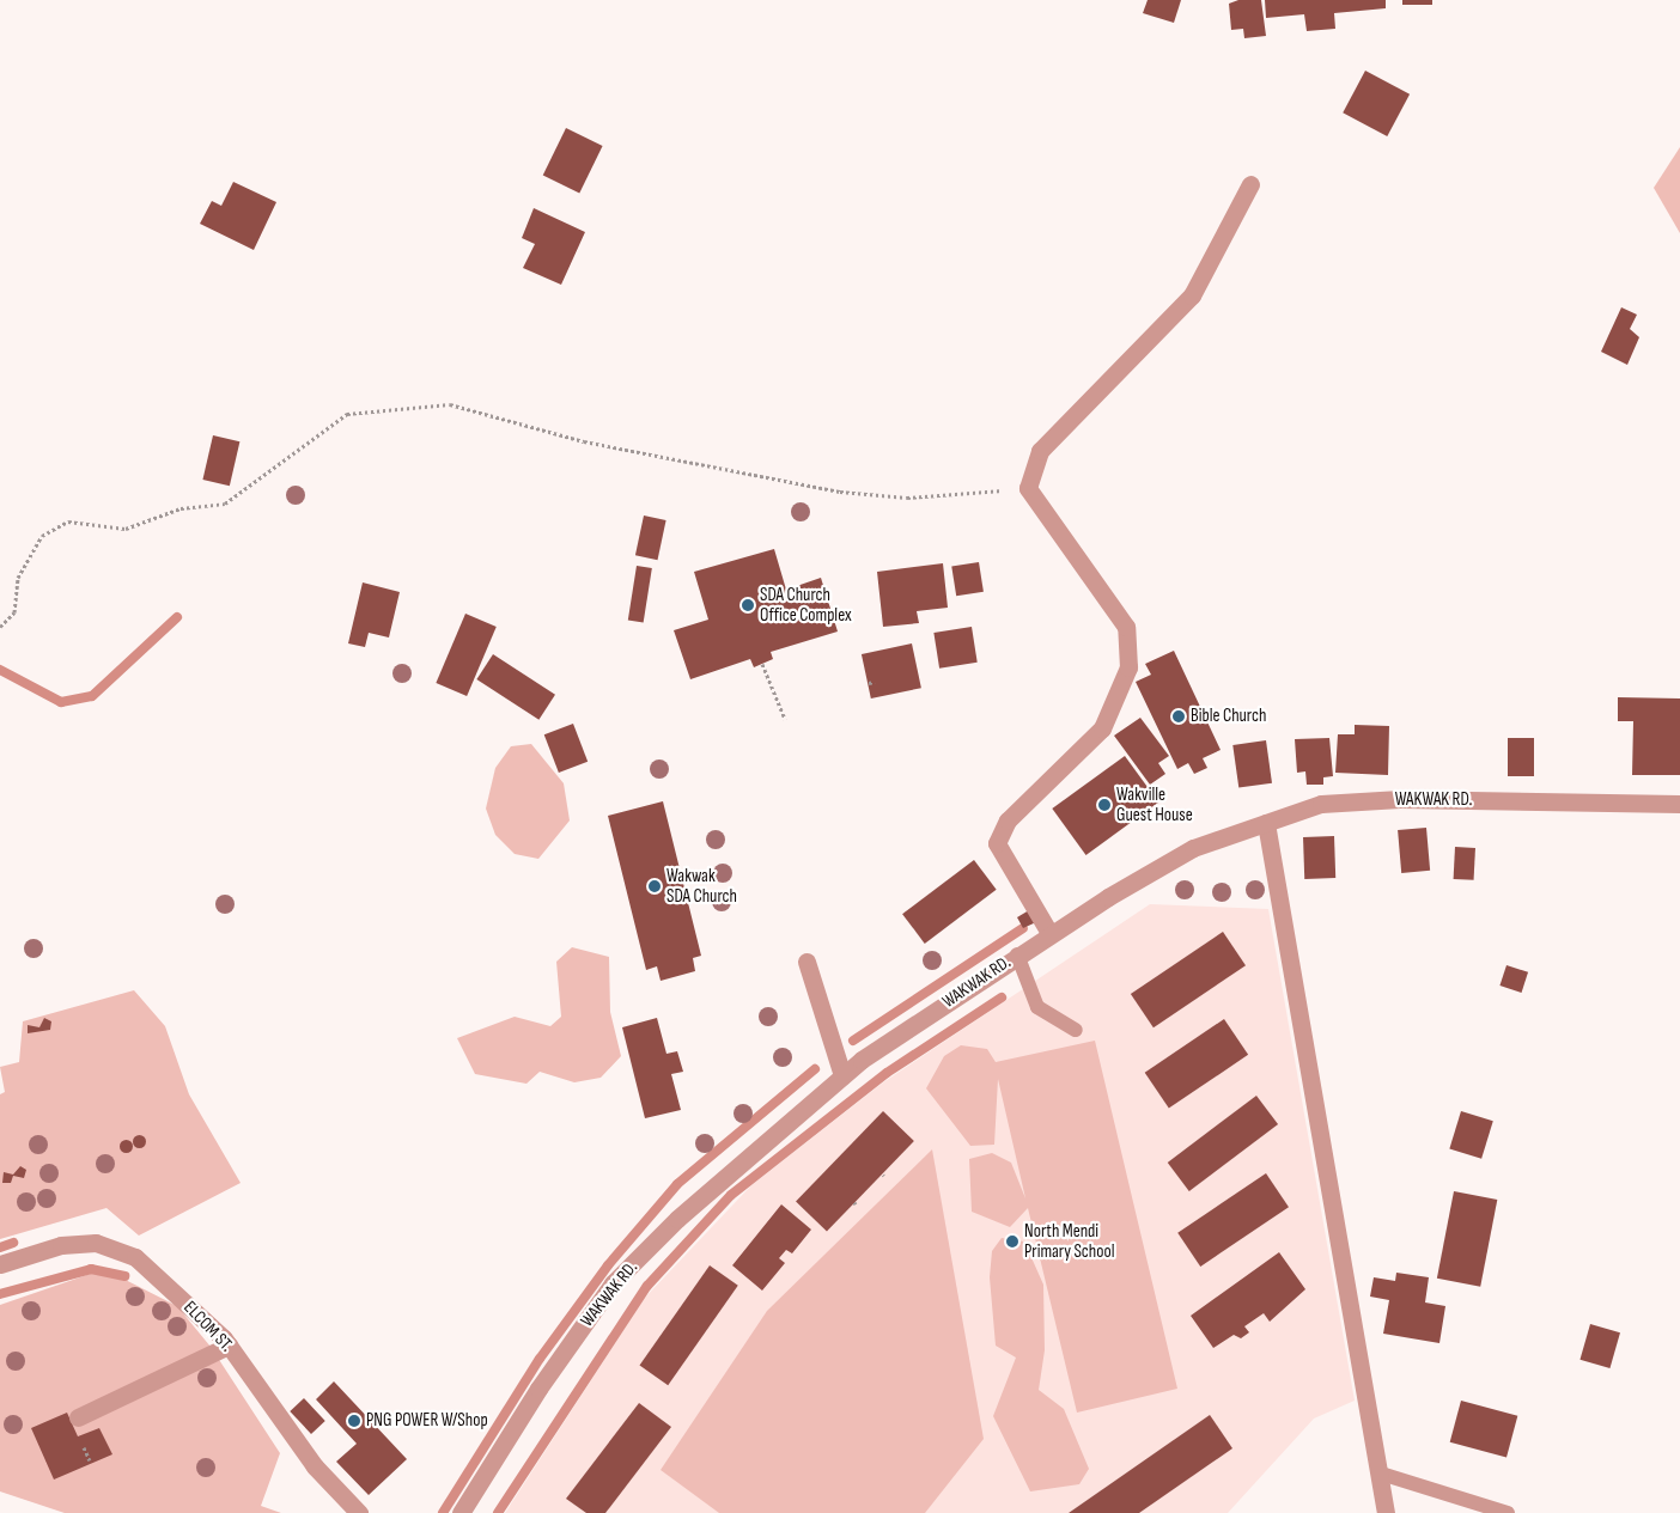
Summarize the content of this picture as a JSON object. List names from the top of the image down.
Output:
{
  "streets": {
    "street": ["WAKWAK RD.", "ELCOM ST."]
  },
  "places": [
    "SDA Church Office Complex",
    "Bible Church",
    "Wakville Guest House",
    "Wakwak SDA Church",
    "North Mendi Primary School",
    "PNG POWER W/Shop"
  ]
}
